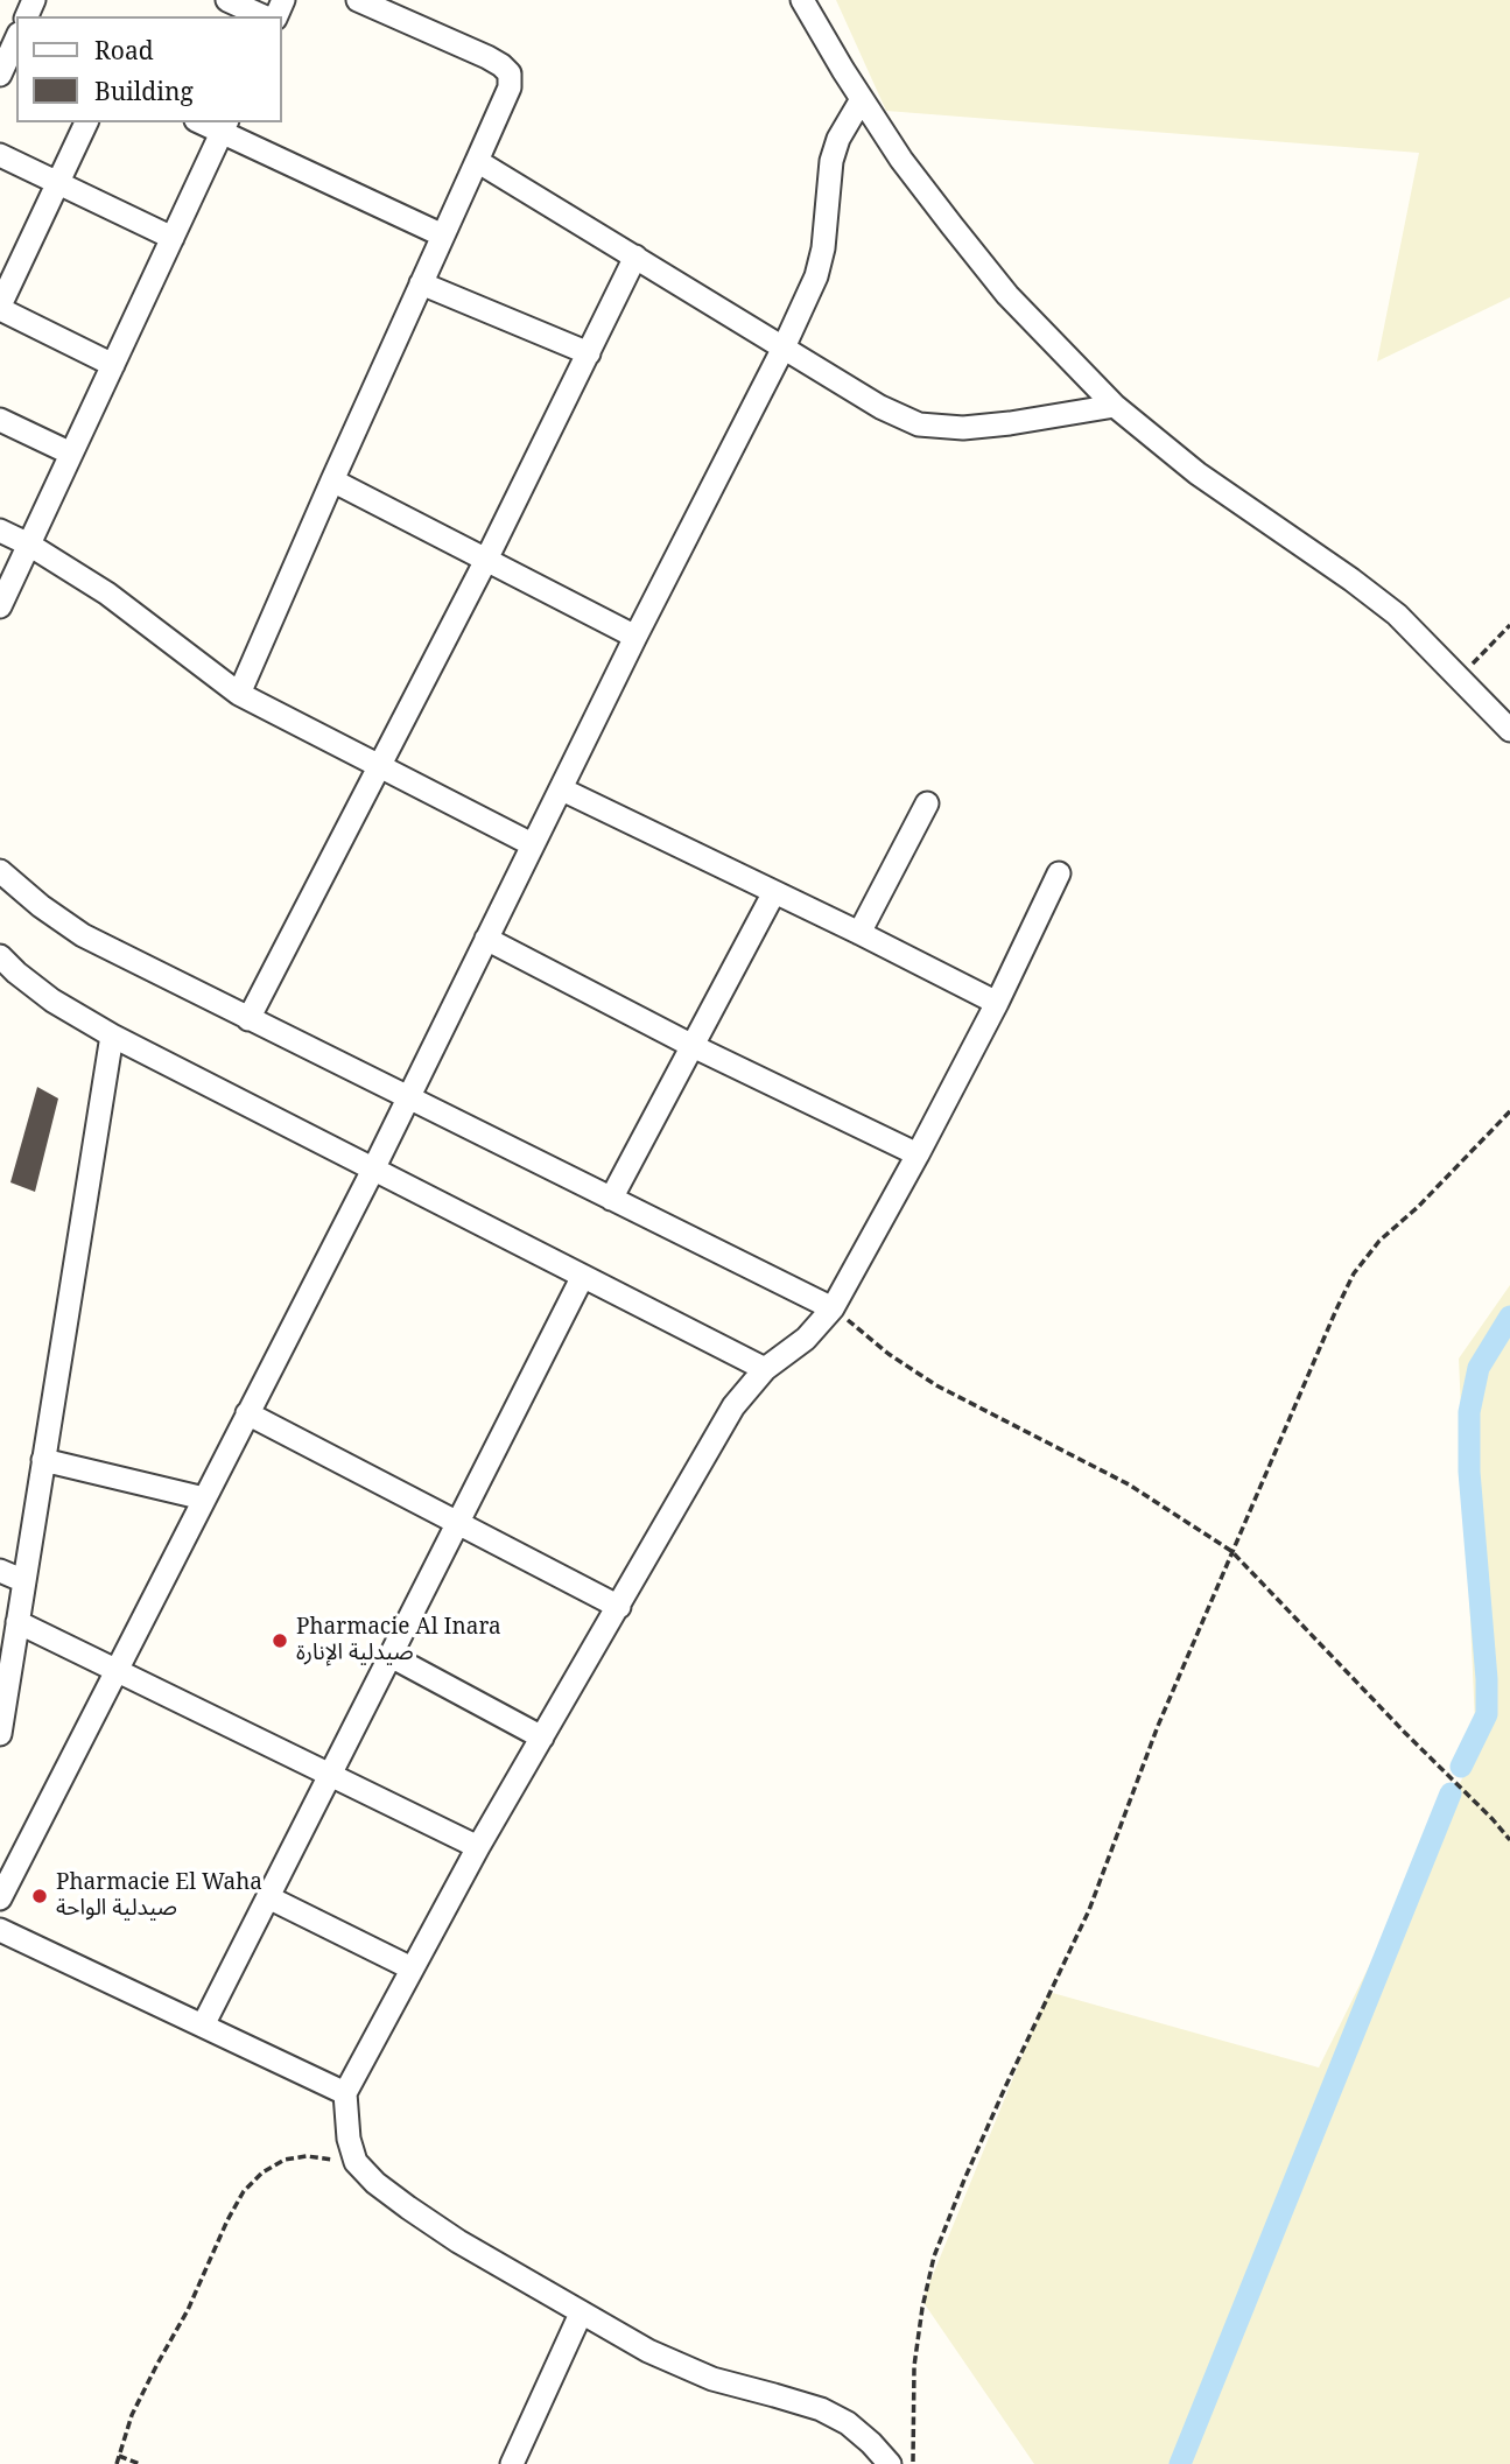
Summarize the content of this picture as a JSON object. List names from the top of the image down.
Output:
{
  "places": ["Pharmacie Al Inara صيدلية الإنارة", "Pharmacie El Waha صيدلية الواحة"],
  "legend": ["Road", "Building"]
}
